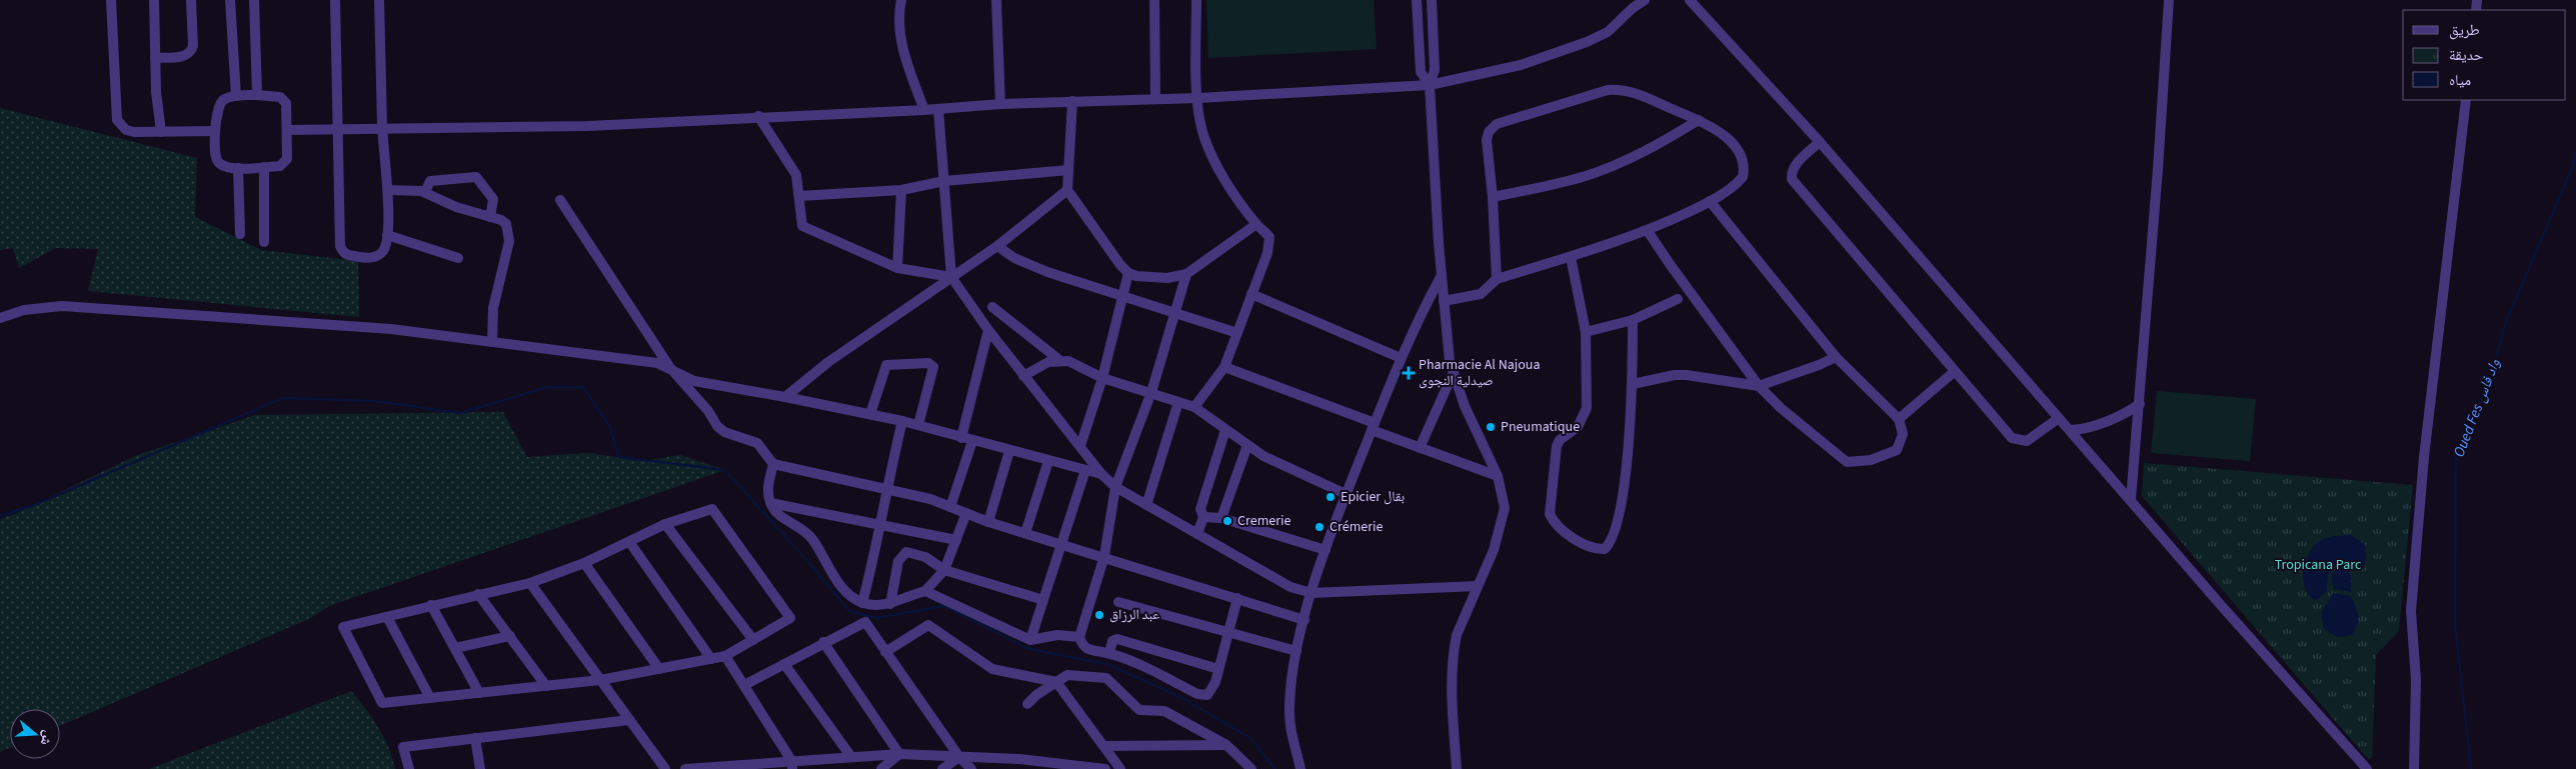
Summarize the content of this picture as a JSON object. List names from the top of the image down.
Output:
{
  "water": ["Oued Fes واد فاس"],
  "parks": ["Tropicana Parc"],
  "places": {
    "health": ["Pharmacie Al Najoua صيدلية النجوى"],
    "other": [
      "Pneumatique",
      "Epicier بقال",
      "Cremerie",
      "Crémerie",
      "عبد الرزاق"
    ]
  },
  "legend": ["طريق", "حديقة", "مياه"],
  "north": "right"
}
